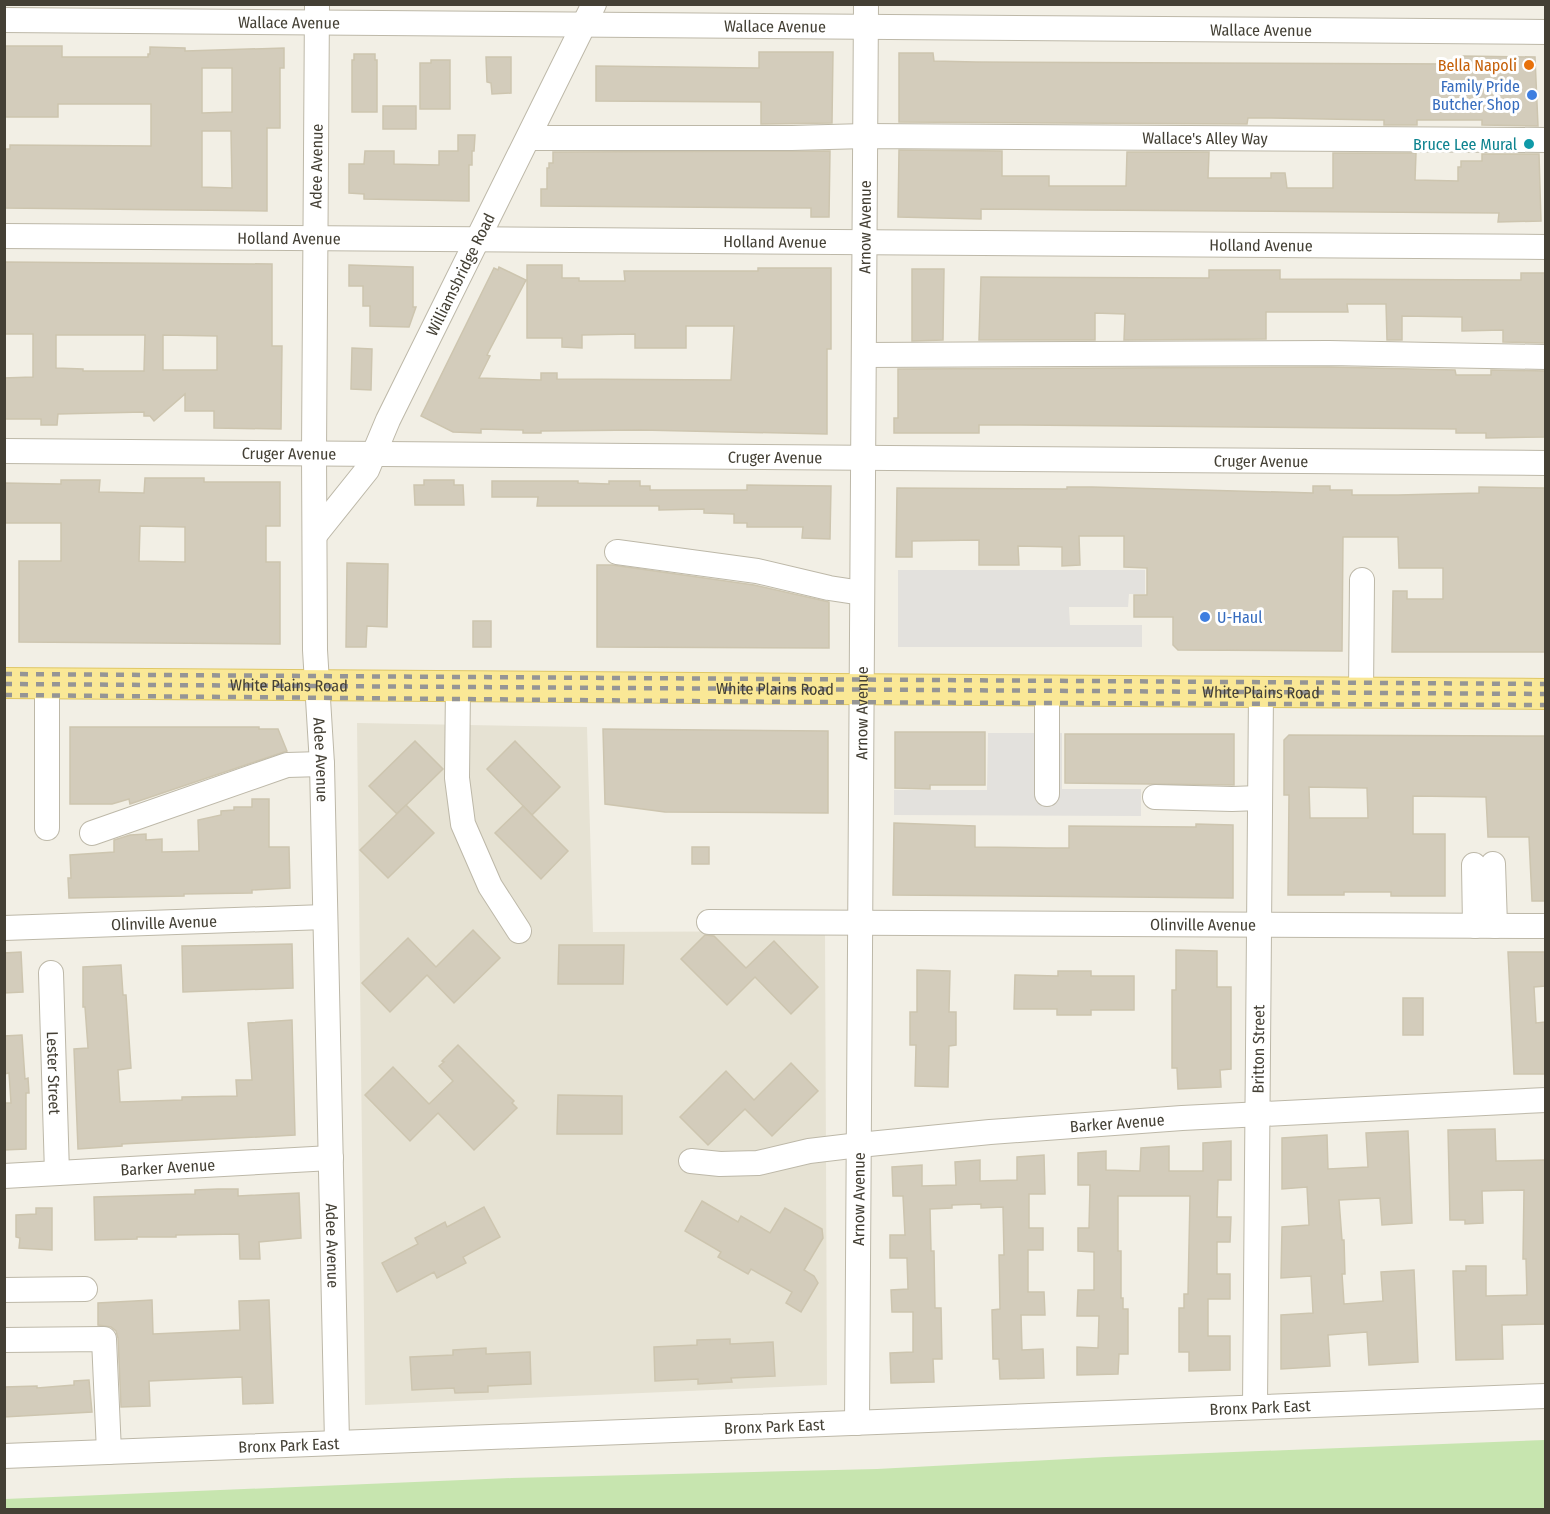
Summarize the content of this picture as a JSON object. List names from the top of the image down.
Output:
{
  "streets": {
    "main road": ["White Plains Road"],
    "street": [
      "Wallace Avenue",
      "Wallace's Alley Way",
      "Adee Avenue",
      "Arnow Avenue",
      "Holland Avenue",
      "Williamsbridge Road",
      "Cruger Avenue",
      "Olinville Avenue",
      "Britton Street",
      "Lester Street",
      "Barker Avenue",
      "Bronx Park East"
    ]
  },
  "crossings": [
    ["Wallace Avenue", "Adee Avenue"],
    ["Wallace Avenue", "Arnow Avenue"],
    ["Wallace Avenue", "Williamsbridge Road"],
    ["Wallace's Alley Way", "Arnow Avenue"],
    ["Wallace's Alley Way", "Williamsbridge Road"],
    ["Adee Avenue", "Holland Avenue"],
    ["Adee Avenue", "Williamsbridge Road"],
    ["Adee Avenue", "Cruger Avenue"],
    ["Adee Avenue", "White Plains Road"],
    ["Adee Avenue", "Olinville Avenue"],
    ["Adee Avenue", "Barker Avenue"],
    ["Adee Avenue", "Bronx Park East"],
    ["Arnow Avenue", "Holland Avenue"],
    ["Arnow Avenue", "Cruger Avenue"],
    ["Arnow Avenue", "White Plains Road"],
    ["Arnow Avenue", "Olinville Avenue"],
    ["Arnow Avenue", "Barker Avenue"],
    ["Arnow Avenue", "Bronx Park East"],
    ["Holland Avenue", "Williamsbridge Road"],
    ["Williamsbridge Road", "Cruger Avenue"],
    ["White Plains Road", "Britton Street"],
    ["Olinville Avenue", "Britton Street"],
    ["Britton Street", "Barker Avenue"],
    ["Britton Street", "Bronx Park East"],
    ["Lester Street", "Barker Avenue"]
  ],
  "places": [
    "Bella Napoli",
    "Family Pride Butcher Shop",
    "Bruce Lee Mural",
    "U-Haul"
  ]
}
